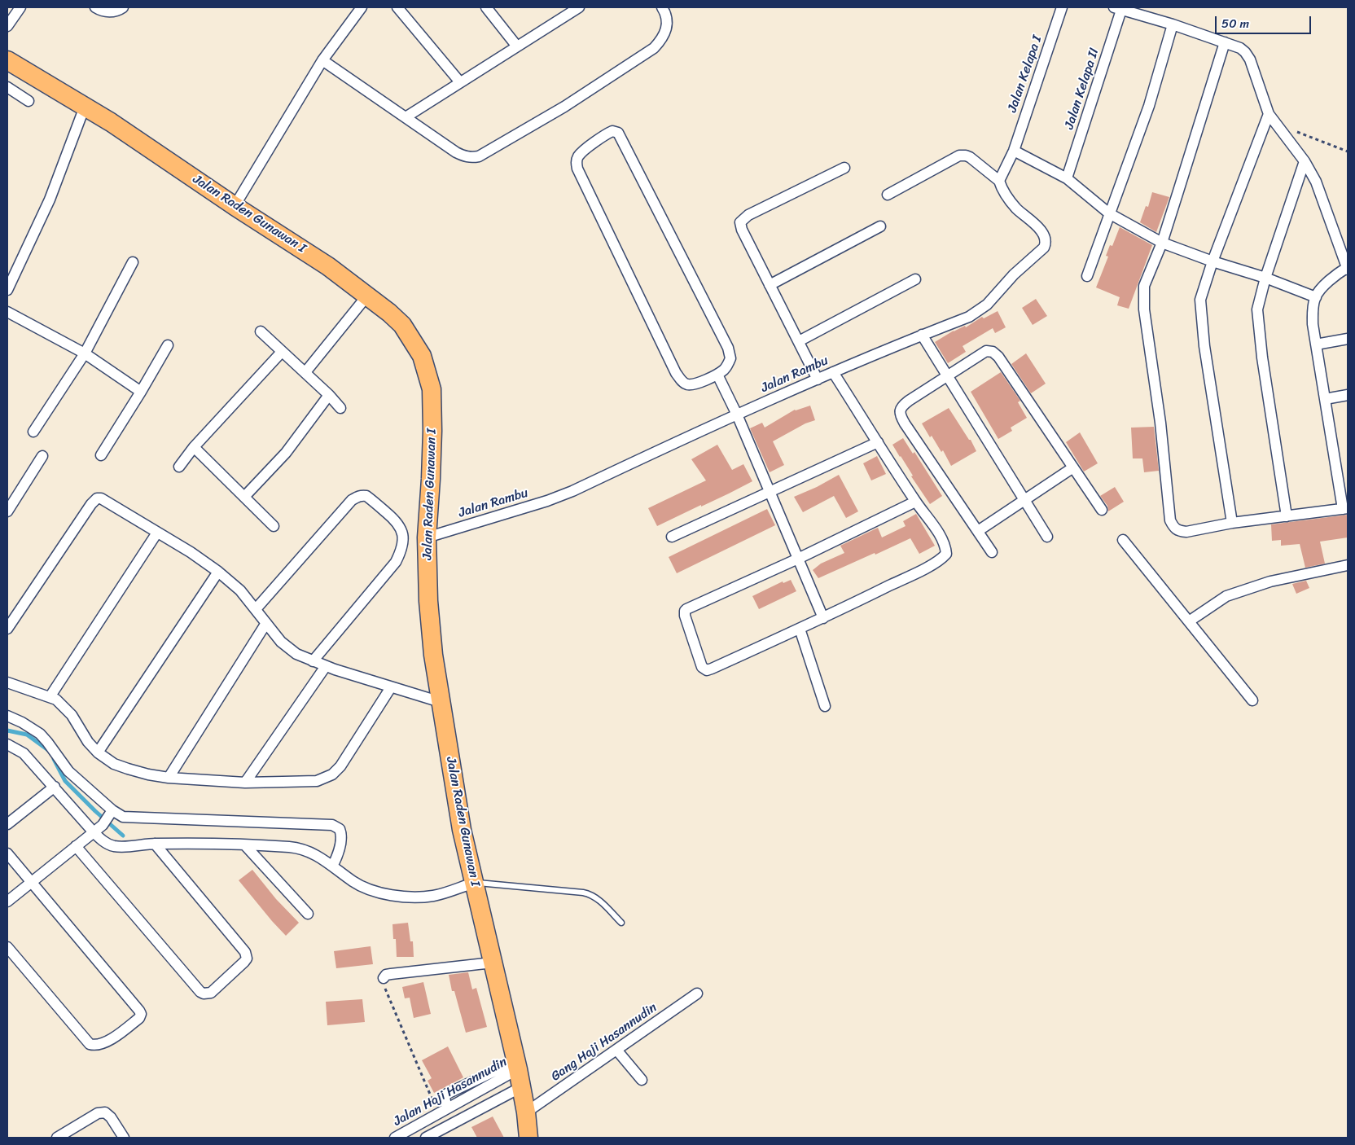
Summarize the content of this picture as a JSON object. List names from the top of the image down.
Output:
{
  "streets": {
    "highway": ["Jalan Raden Gunawan I"],
    "street": [
      "Jalan Kelapa I",
      "Jalan Kelapa II",
      "Jalan Rambu",
      "Gang Haji Hasannudin",
      "Jalan Haji Hasannudin"
    ]
  },
  "crossings": [
    ["Jalan Raden Gunawan I", "Jalan Rambu"],
    ["Jalan Raden Gunawan I", "Gang Haji Hasannudin"]
  ],
  "scale_bar": "50 m"
}
